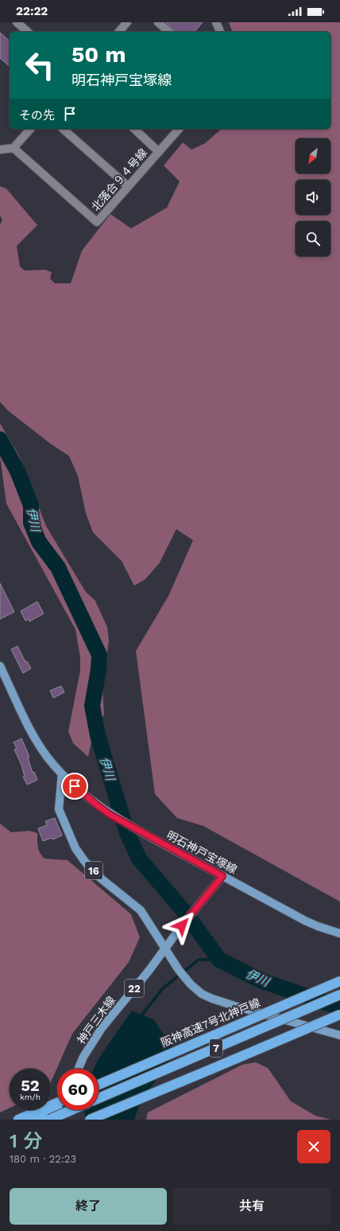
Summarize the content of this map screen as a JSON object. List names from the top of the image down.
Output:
{
  "streets": {
    "highway": ["阪神高速7号北神戸線", "7"],
    "main road": [
      "明石神戸宝塚線",
      "16",
      "22",
      "神戸三木線"
    ],
    "street": ["北落合９４号線"]
  },
  "crossings": [
    ["明石神戸宝塚線", "16"],
    ["明石神戸宝塚線", "神戸三木線"],
    ["16", "神戸三木線"]
  ],
  "water": ["伊川"],
  "north": "bottom left",
  "page": {
    "status": "22:22",
    "turn": ["50 m", "明石神戸宝塚線"],
    "then": "その先",
    "speed": "52 km/h",
    "limit": "60",
    "heading": ["1 分", "180 m · 22:23"],
    "buttons": ["終了", "共有"]
  }
}
